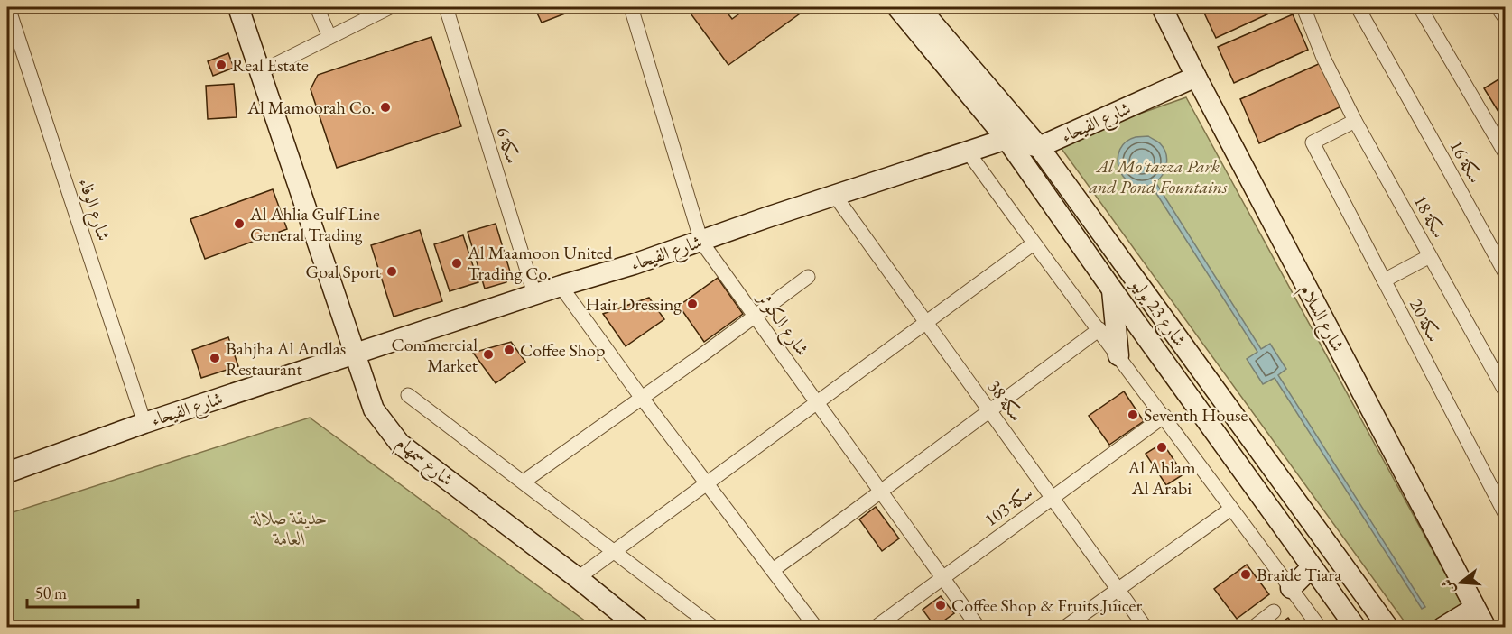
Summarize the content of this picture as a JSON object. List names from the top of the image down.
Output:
{
  "streets": {
    "street": [
      "شارع الفيحاء",
      "سكة 6",
      "سكة 16",
      "شارع الوفاء",
      "سكة 18",
      "شارع 23 يوليو",
      "شارع السلام",
      "سكة 20",
      "شارع الكوثر",
      "سكة 38",
      "شارع سمهام",
      "سكة 103"
    ]
  },
  "crossings": [
    ["شارع الفيحاء", "سكة 6"],
    ["شارع الفيحاء", "شارع الوفاء"],
    ["شارع الفيحاء", "شارع 23 يوليو"],
    ["شارع الفيحاء", "شارع السلام"],
    ["شارع الفيحاء", "شارع الكوثر"],
    ["شارع الفيحاء", "سكة 38"],
    ["شارع الفيحاء", "شارع سمهام"],
    ["سكة 18", "سكة 20"],
    ["شارع الكوثر", "سكة 103"],
    ["سكة 38", "سكة 103"]
  ],
  "parks": ["Al Mo'tazza Park and Pond Fountains", "حديقة صلالة العامة"],
  "places": [
    "Real Estate",
    "Al Mamoorah Co.",
    "Al Ahlia Gulf Line General Trading",
    "Al Maamoon United Trading Co.",
    "Goal Sport",
    "Hair Dressing",
    "Coffee Shop",
    "Commercial Market",
    "Bahjha Al Andlas Restaurant",
    "Seventh House",
    "Al Ahlam Al Arabi",
    "Braide Tiara",
    "Coffee Shop & Fruits Juicer"
  ],
  "scale_bar": "50 m",
  "north": "left"
}
